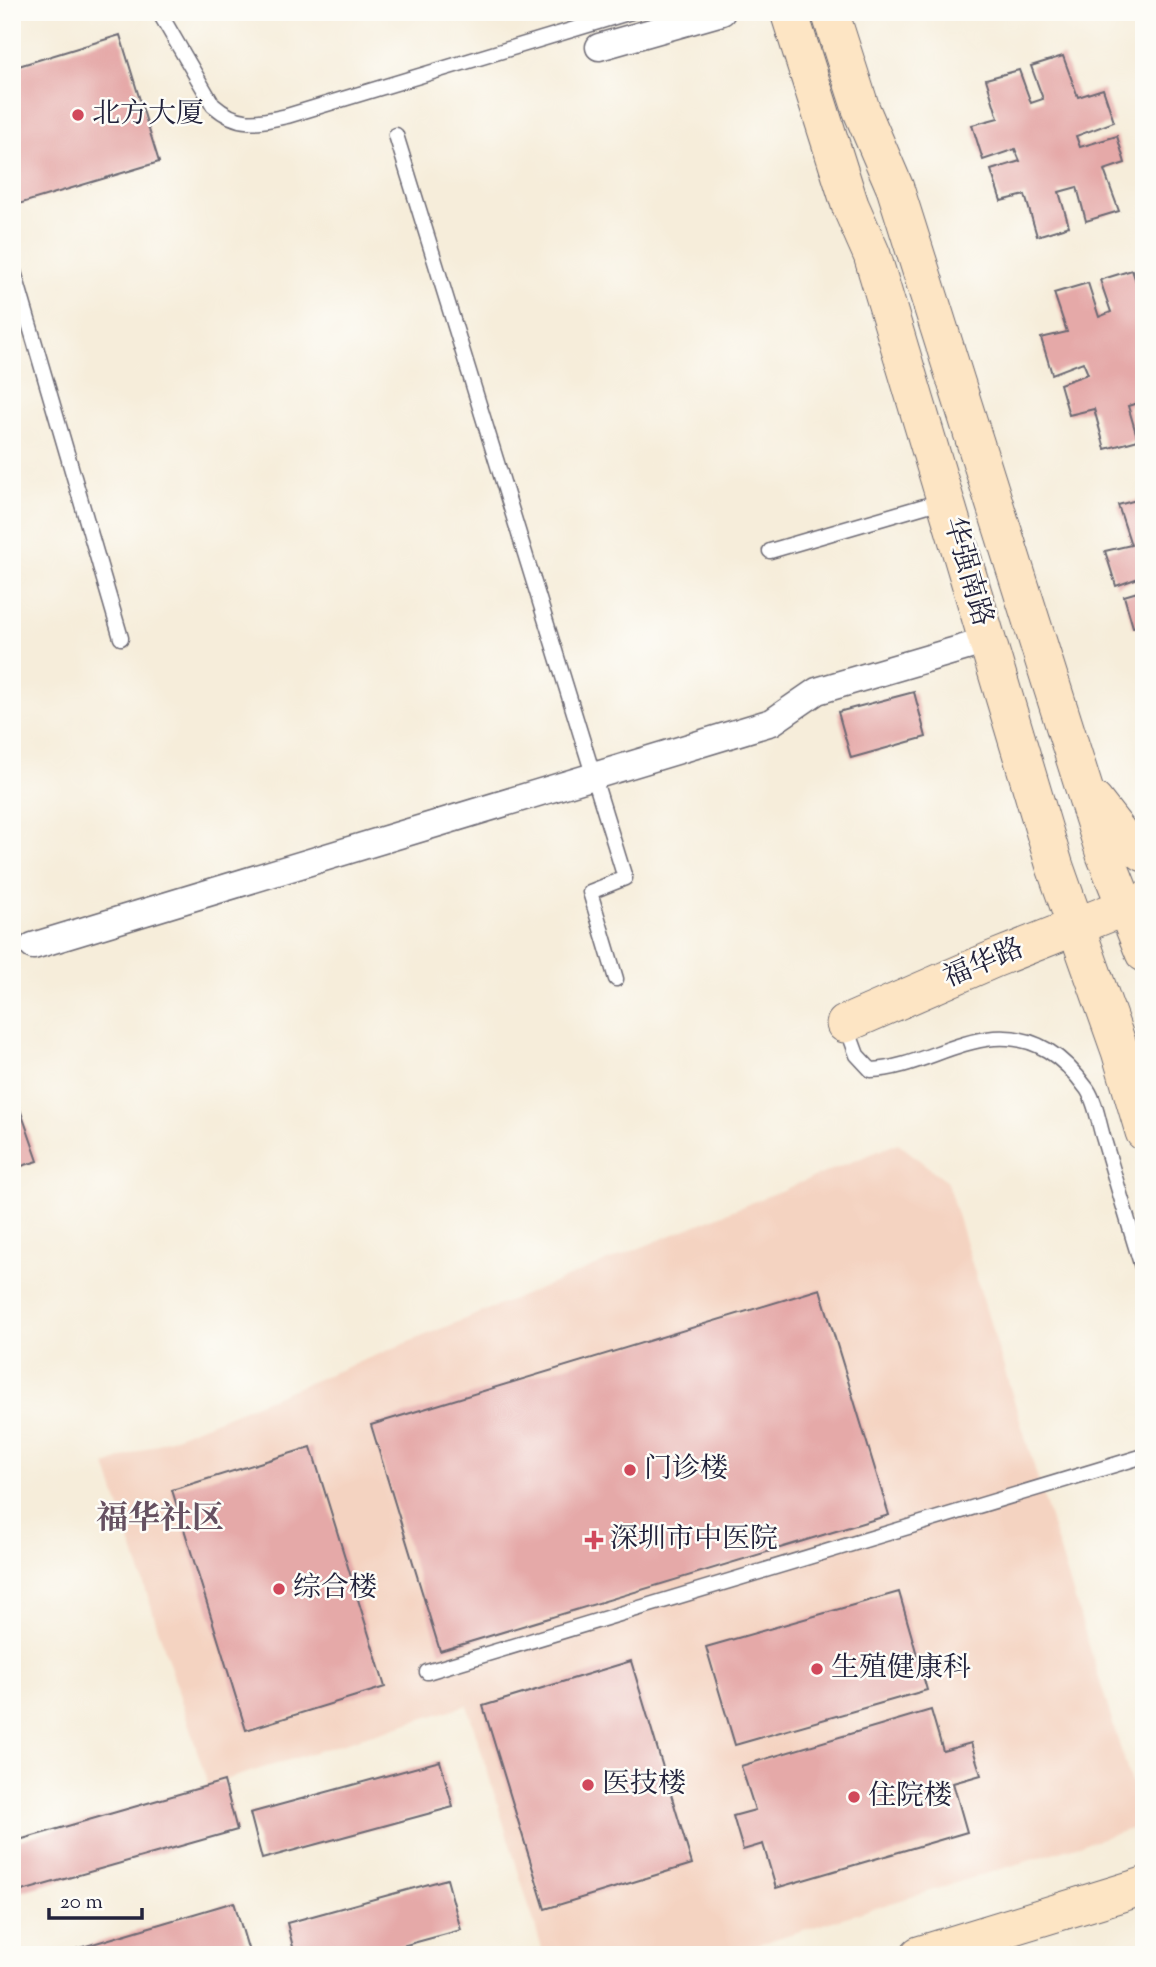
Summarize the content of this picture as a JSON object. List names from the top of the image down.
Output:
{
  "streets": {
    "main road": ["华强南路", "福华路"]
  },
  "crossings": [
    ["华强南路", "福华路"]
  ],
  "districts": ["福华社区"],
  "places": {
    "other": [
      "北方大厦",
      "门诊楼",
      "综合楼",
      "生殖健康科",
      "医技楼",
      "住院楼"
    ],
    "health": ["深圳市中医院"]
  },
  "scale_bar": "20 m"
}
